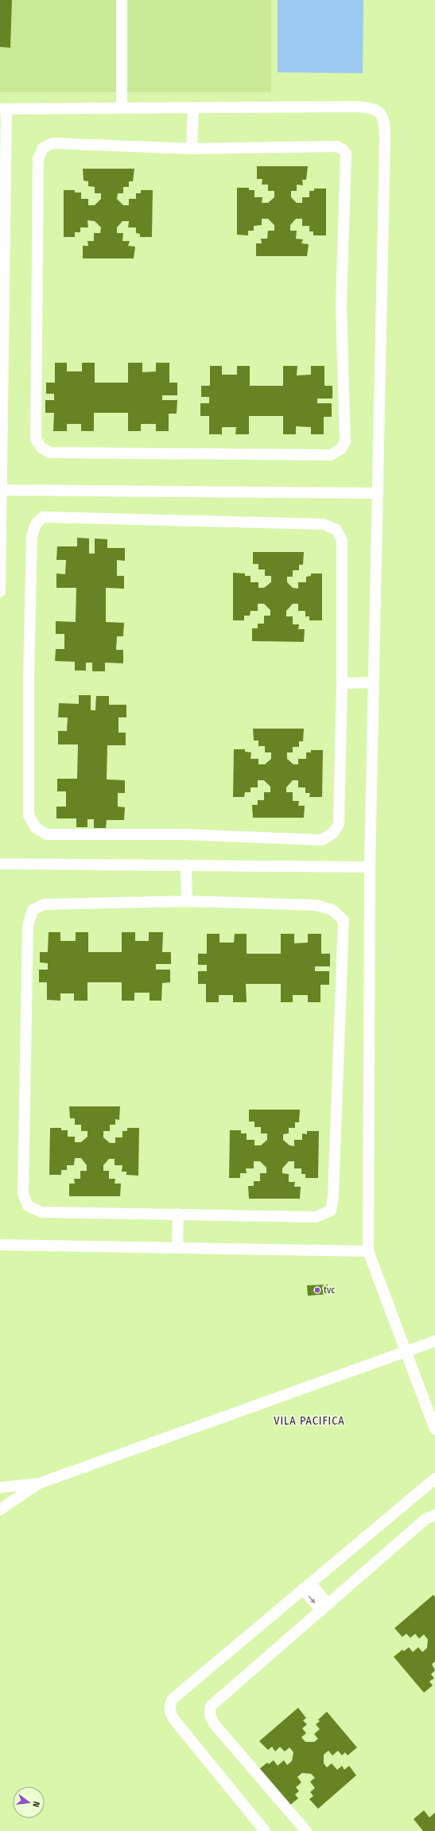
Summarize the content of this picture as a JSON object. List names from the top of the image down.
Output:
{
  "districts": ["VILA PACIFICA"],
  "places": ["tvc"],
  "north": "right"
}
